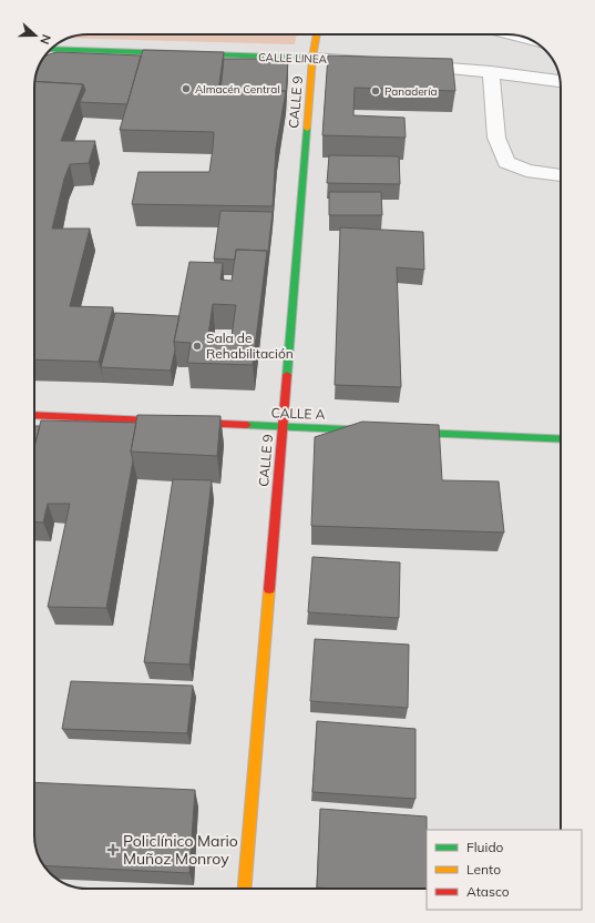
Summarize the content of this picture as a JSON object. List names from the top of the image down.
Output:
{
  "streets": {
    "street": ["CALLE LINEA", "CALLE 9", "CALLE A"]
  },
  "crossings": [
    ["CALLE LINEA", "CALLE 9"],
    ["CALLE 9", "CALLE A"]
  ],
  "places": {
    "other": ["Almacén Central", "Panadería", "Sala de Rehabilitación"],
    "health": ["Policlínico Mario Muñoz Monroy"]
  },
  "legend": ["Fluido", "Lento", "Atasco"],
  "north": "right"
}
